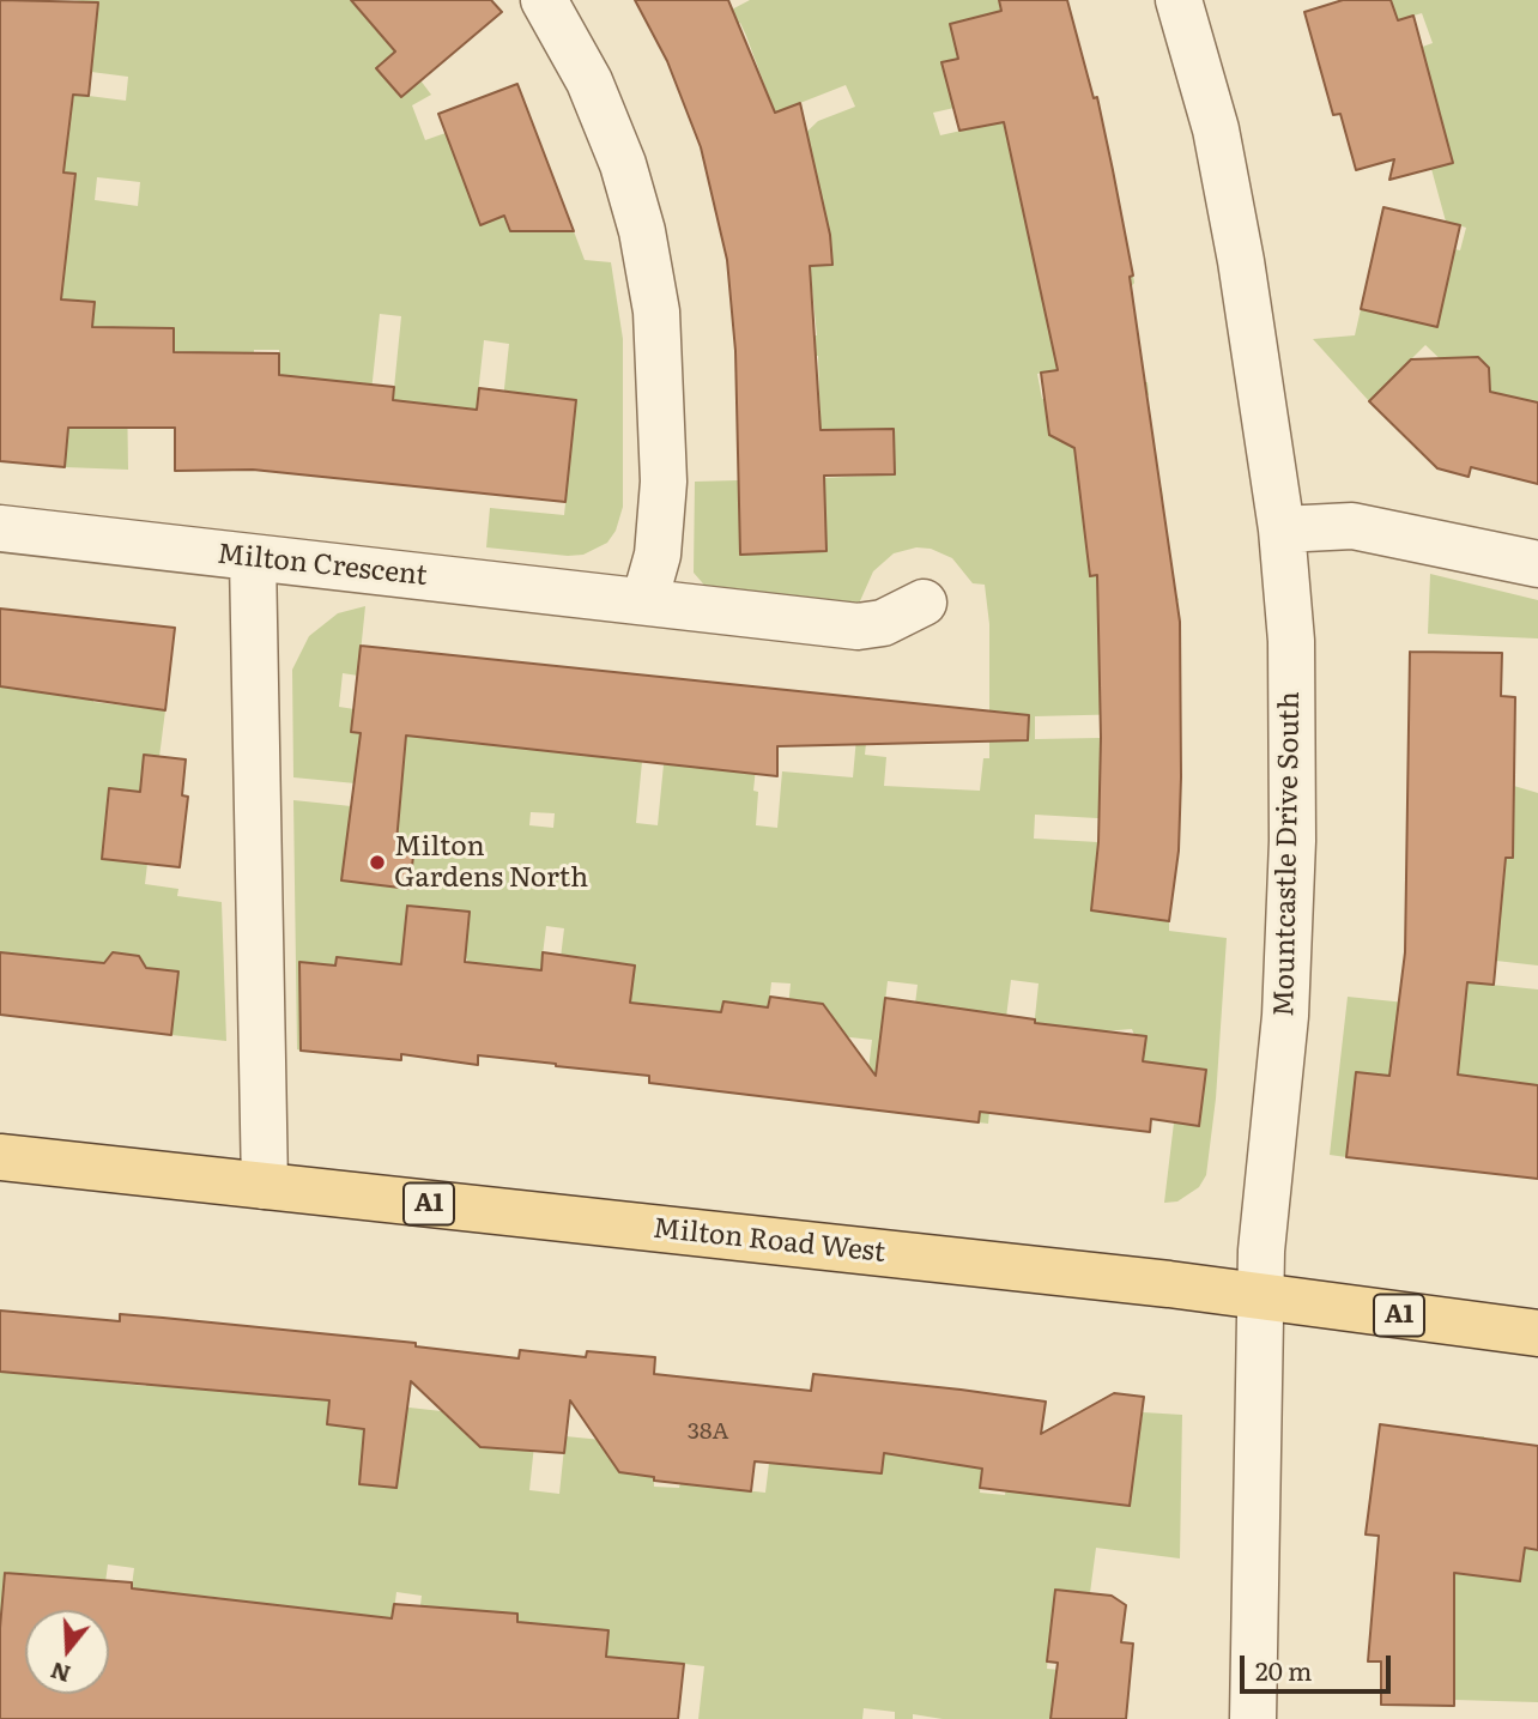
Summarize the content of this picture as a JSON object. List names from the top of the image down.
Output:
{
  "streets": {
    "main road": ["A1", "Milton Road West"],
    "street": ["Milton Crescent", "Mountcastle Drive South"]
  },
  "crossings": [
    ["Mountcastle Drive South", "Milton Road West"]
  ],
  "places": ["Milton Gardens North"],
  "house_numbers": ["38A"],
  "scale_bar": "20 m",
  "north": "bottom"
}
